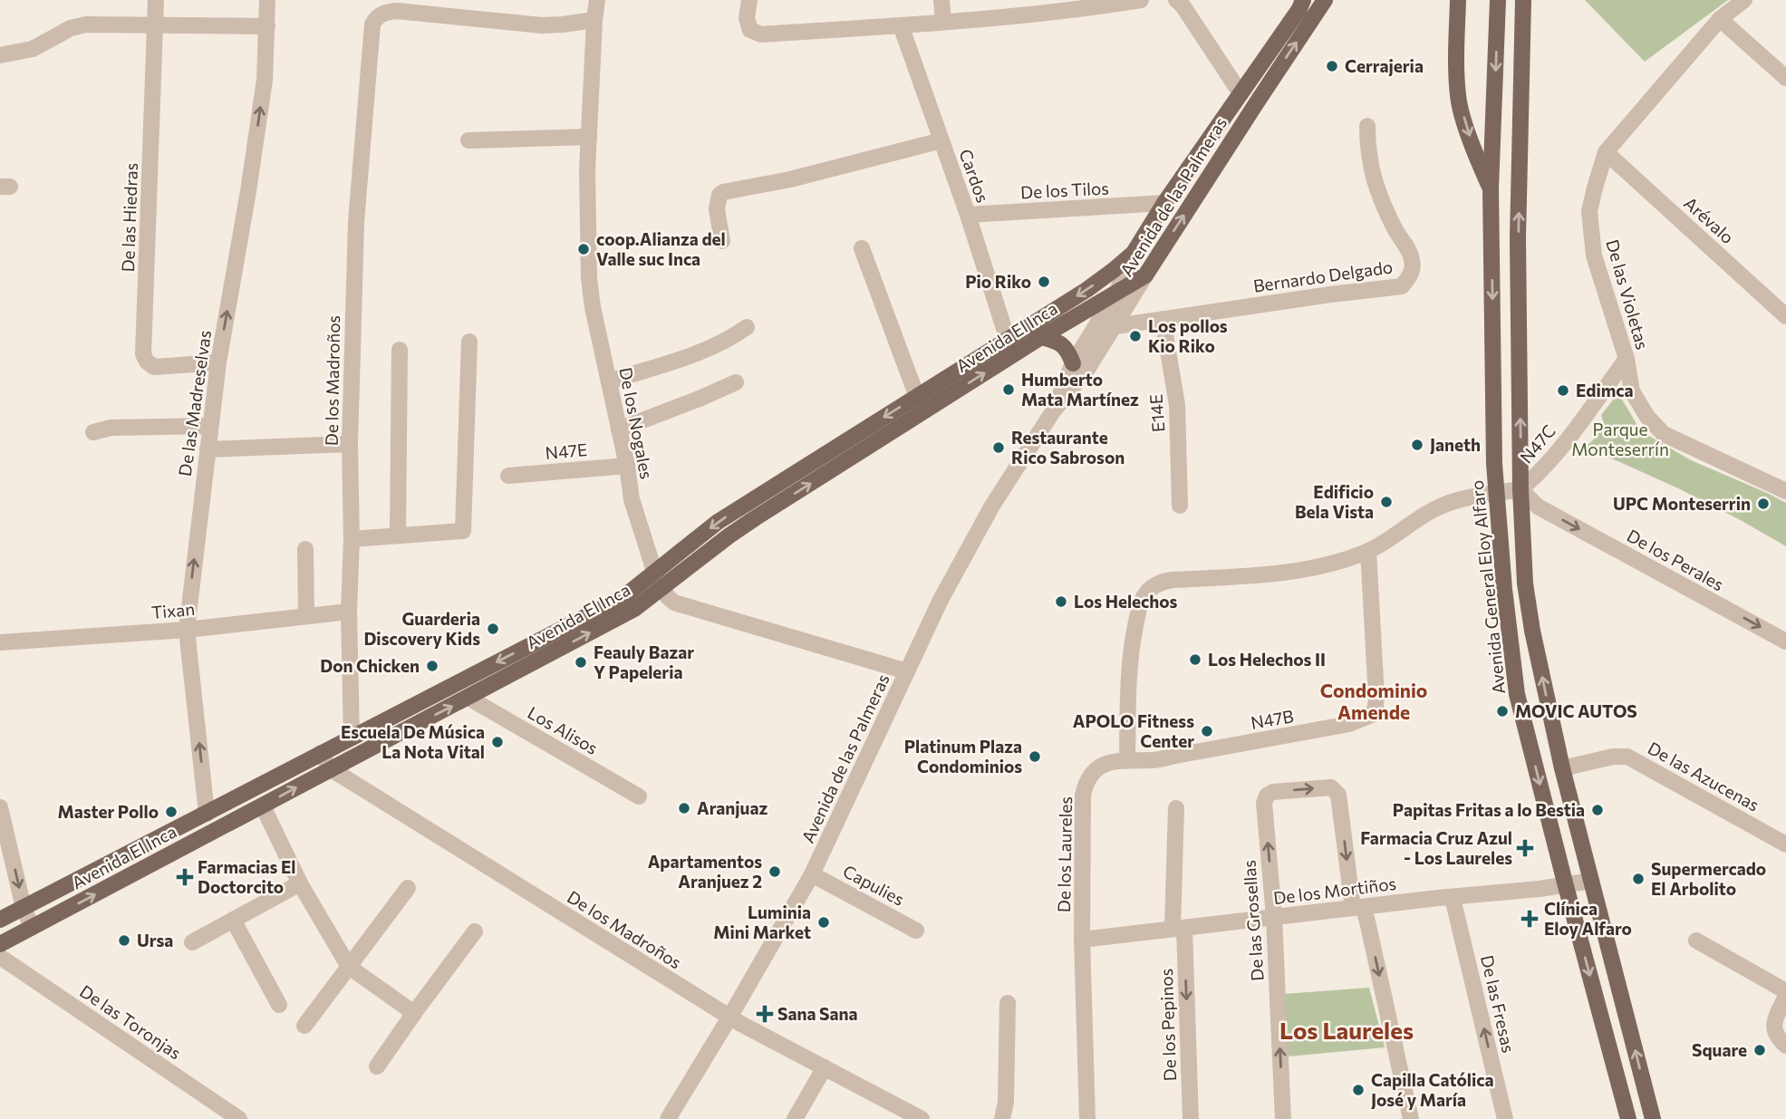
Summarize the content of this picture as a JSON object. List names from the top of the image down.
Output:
{
  "streets": {
    "main road": ["Avenida de las Palmeras", "Avenida El Inca", "Avenida General Eloy Alfaro"],
    "street": [
      "Cardos",
      "De los Tilos",
      "De las Hiedras",
      "Arévalo",
      "Bernardo Delgado",
      "De las Violetas",
      "De los Madroños",
      "De las Madreselvas",
      "E14E",
      "De los Nogales",
      "N47C",
      "N47E",
      "De los Perales",
      "Tixan",
      "N47B",
      "Los Alisos",
      "De las Azucenas",
      "De los Laureles",
      "Capulies",
      "De los Mortiños",
      "De las Grosellas",
      "De las Fresas",
      "De las Toronjas",
      "De los Pepinos"
    ]
  },
  "crossings": [
    ["Cardos", "De los Tilos"],
    ["Cardos", "Avenida El Inca"],
    ["De los Tilos", "Avenida de las Palmeras"],
    ["Avenida de las Palmeras", "Bernardo Delgado"],
    ["Avenida de las Palmeras", "Avenida El Inca"],
    ["Avenida de las Palmeras", "De los Madroños"],
    ["Avenida de las Palmeras", "De los Nogales"],
    ["Avenida de las Palmeras", "Capulies"],
    ["De las Hiedras", "De las Madreselvas"],
    ["Arévalo", "De las Violetas"],
    ["Bernardo Delgado", "E14E"],
    ["De las Violetas", "N47C"],
    ["Avenida El Inca", "De los Madroños"],
    ["Avenida El Inca", "De las Madreselvas"],
    ["Avenida El Inca", "De los Nogales"],
    ["Avenida El Inca", "Los Alisos"],
    ["De los Madroños", "De los Nogales"],
    ["De los Madroños", "Tixan"],
    ["De las Madreselvas", "Tixan"],
    ["De los Nogales", "N47E"],
    ["N47C", "De los Perales"],
    ["Avenida General Eloy Alfaro", "De los Mortiños"],
    ["N47B", "De los Laureles"],
    ["De los Laureles", "De los Mortiños"],
    ["De los Mortiños", "De las Grosellas"],
    ["De los Mortiños", "De las Fresas"],
    ["De los Mortiños", "De los Pepinos"]
  ],
  "one_way": ["De las Madreselvas", "De los Perales", "De los Pepinos"],
  "districts": ["Condominio Amende", "Los Laureles"],
  "parks": ["Parque Monteserrín"],
  "places": {
    "other": [
      "Cerrajeria",
      "coop.Alianza del Valle suc Inca",
      "Pio Riko",
      "Los pollos Kio Riko",
      "Humberto Mata Martínez",
      "Edimca",
      "Janeth",
      "Restaurante Rico Sabroson",
      "Edificio Bela Vista",
      "UPC Monteserrin",
      "Los Helechos",
      "Guarderia Discovery Kids",
      "Los Helechos II",
      "Feauly Bazar Y Papeleria",
      "Don Chicken",
      "MOVIC AUTOS",
      "APOLO Fitness Center",
      "Escuela De Música La Nota Vital",
      "Platinum Plaza Condominios",
      "Aranjuaz",
      "Papitas Fritas a lo Bestia",
      "Master Pollo",
      "Apartamentos Aranjuez 2",
      "Supermercado El Arbolito",
      "Luminia Mini Market",
      "Ursa",
      "Square",
      "Capilla Católica José y María"
    ],
    "health": [
      "Farmacia Cruz Azul - Los Laureles",
      "Farmacias El Doctorcito",
      "Clínica Eloy Alfaro",
      "Sana Sana"
    ]
  }
}
